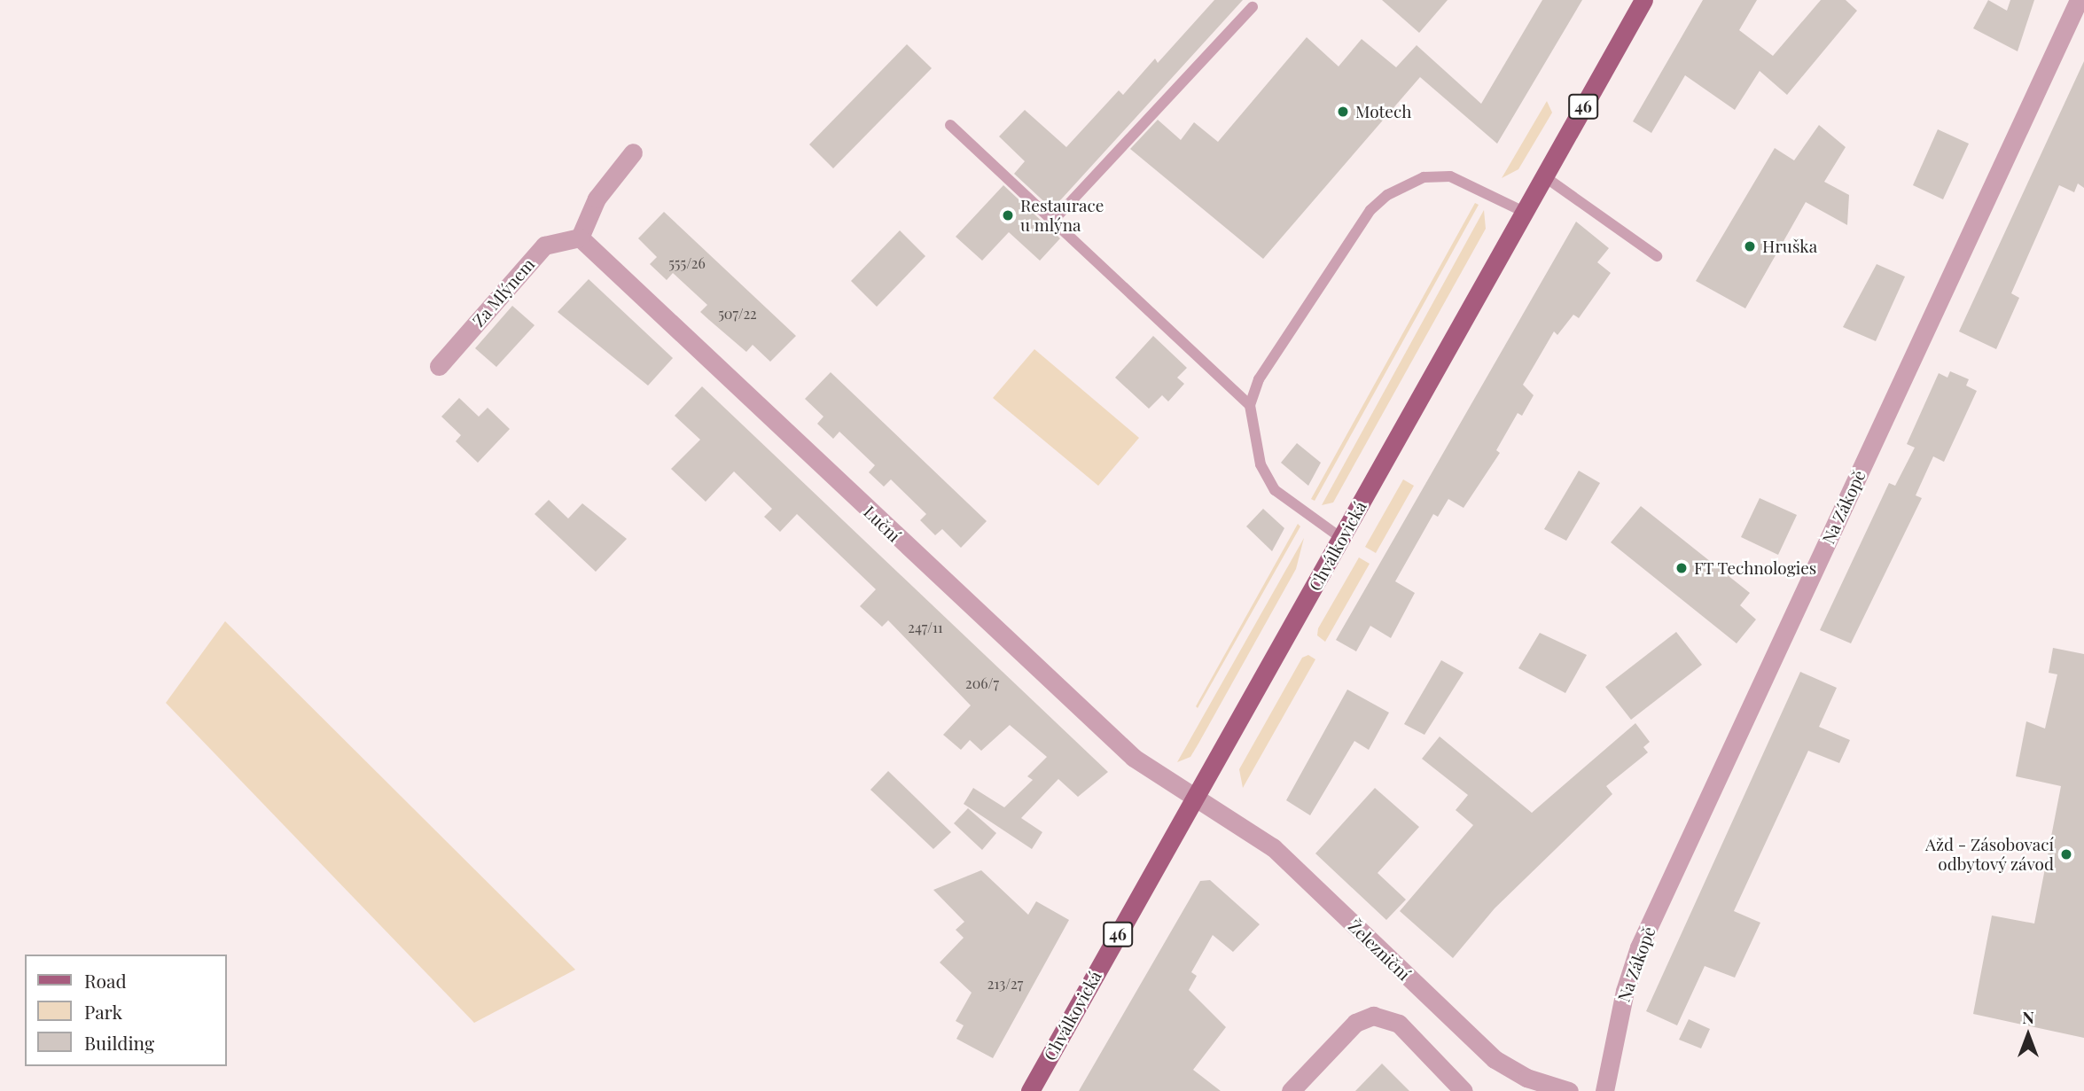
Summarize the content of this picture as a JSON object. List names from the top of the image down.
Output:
{
  "streets": {
    "main road": ["46", "Chválkovická"],
    "street": [
      "Za Mlýnem",
      "Na Zákopě",
      "Luční",
      "Železniční"
    ]
  },
  "crossings": [
    ["Za Mlýnem", "Luční"],
    ["Luční", "Chválkovická"],
    ["Luční", "Železniční"],
    ["Chválkovická", "Železniční"]
  ],
  "places": [
    "Motech",
    "Restaurace u mlýna",
    "Hruška",
    "FT Technologies",
    "Ažd - Zásobovací odbytový závod"
  ],
  "house_numbers": [
    "555/26",
    "507/22",
    "247/11",
    "206/7",
    "213/27"
  ],
  "legend": ["Road", "Park", "Building"],
  "north": "top"
}
